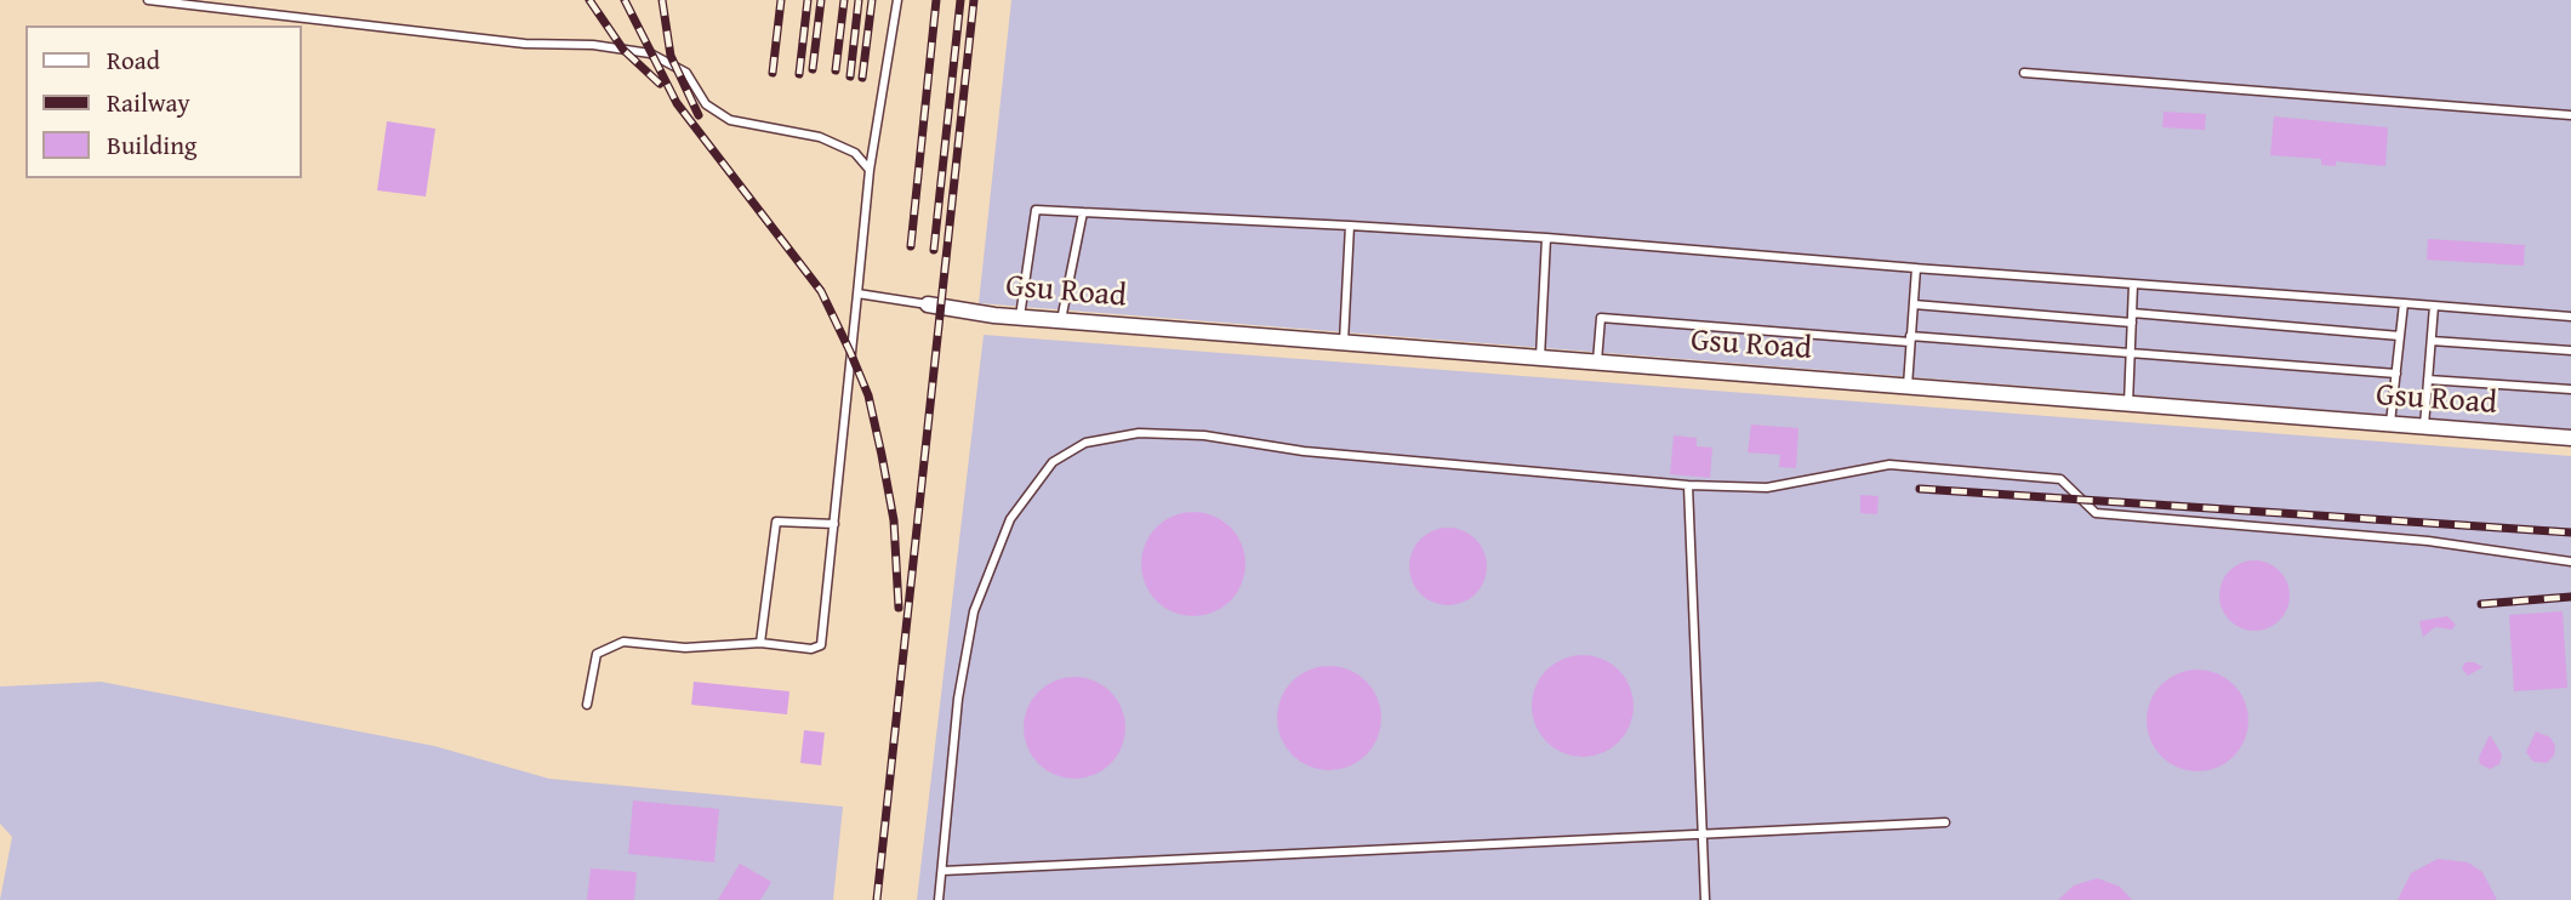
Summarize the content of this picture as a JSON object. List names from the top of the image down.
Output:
{
  "streets": {
    "street": ["Gsu Road"]
  },
  "legend": ["Road", "Railway", "Building"]
}
